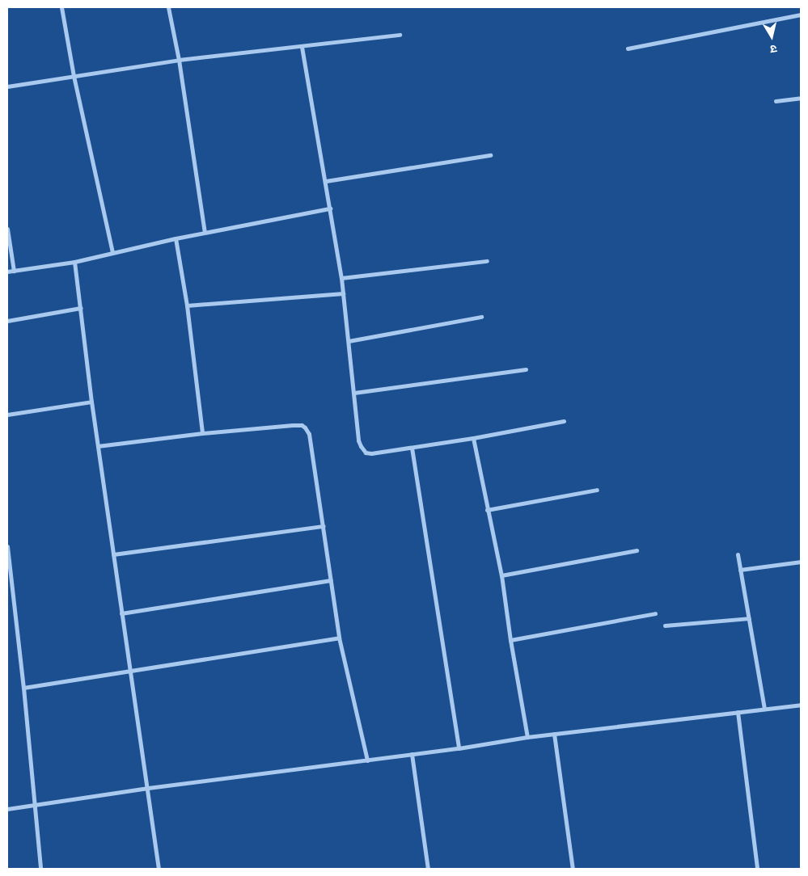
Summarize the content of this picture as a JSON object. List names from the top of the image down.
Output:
{
  "north": "bottom"
}
